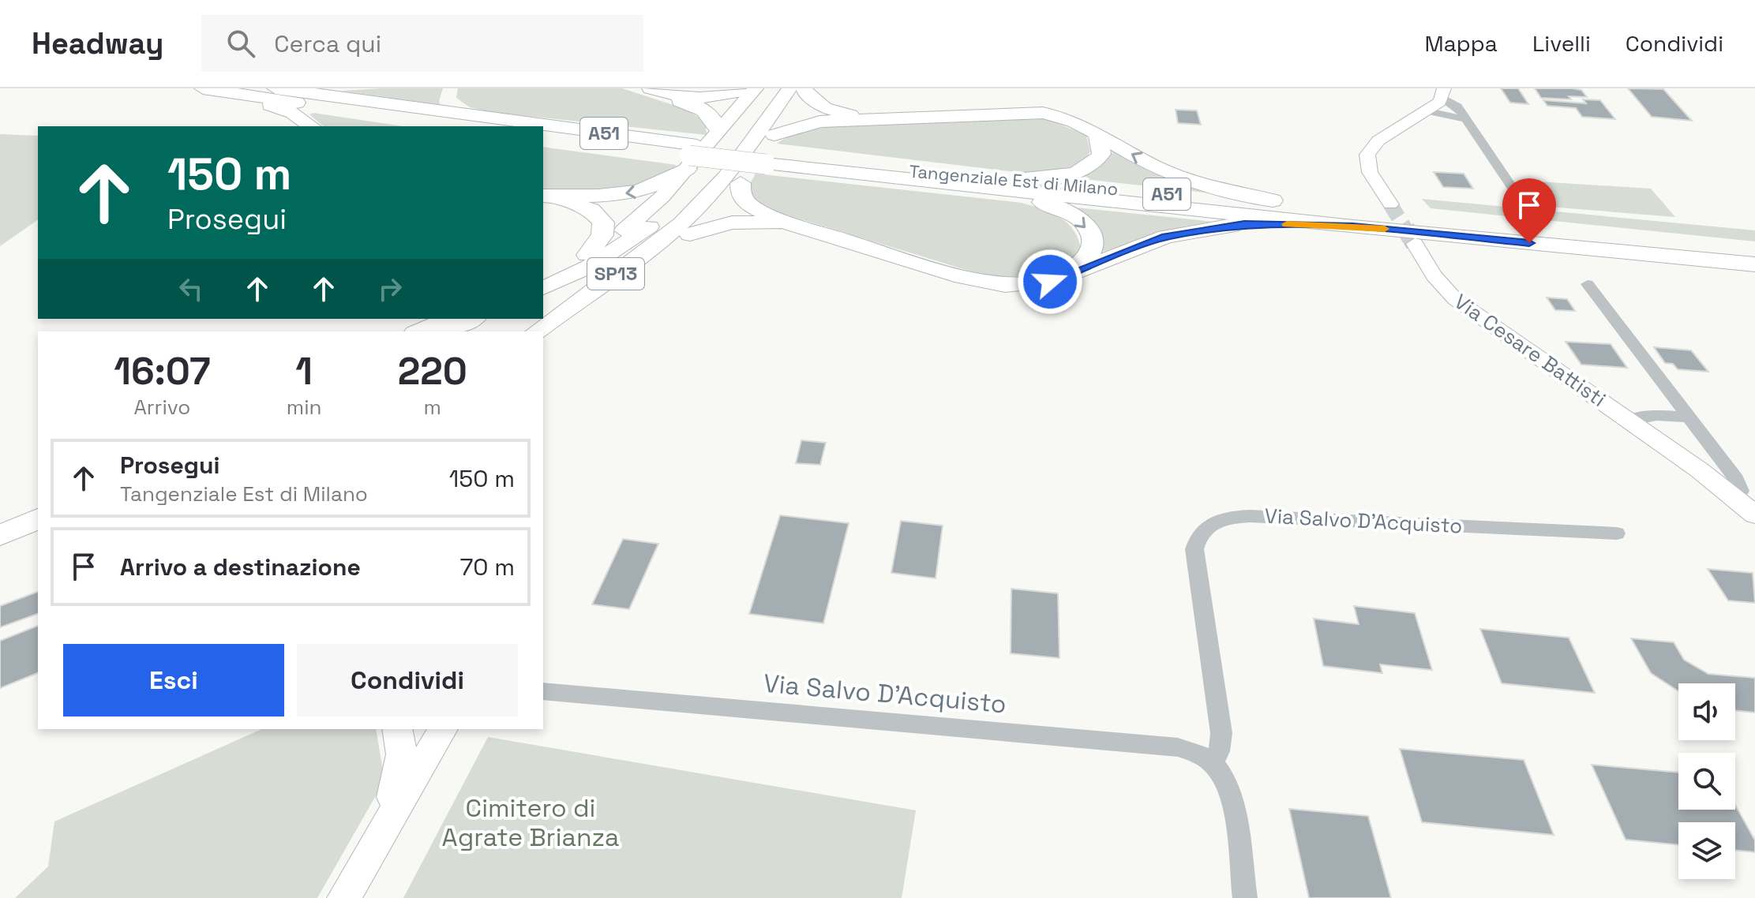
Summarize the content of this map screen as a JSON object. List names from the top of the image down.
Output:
{
  "streets": {
    "highway": ["A51", "Tangenziale Est di Milano"],
    "main road": ["SP13"],
    "street": ["Via Cesare Battisti", "Via Salvo D'Acquisto"]
  },
  "parks": ["Cimitero di Agrate Brianza"],
  "page": {
    "header": "Headway",
    "search": "Cerca qui",
    "nav": ["Mappa", "Livelli", "Condividi"],
    "turn": ["150 m", "Prosegui"],
    "eta": [
      "16:07",
      "Arrivo",
      "1",
      "min",
      "220",
      "m"
    ],
    "list": [
      {
        "name": "Prosegui",
        "note": "Tangenziale Est di Milano",
        "value": "150 m"
      },
      {
        "name": "Arrivo a destinazione",
        "value": "70 m"
      }
    ],
    "buttons": ["Esci", "Condividi"]
  }
}
